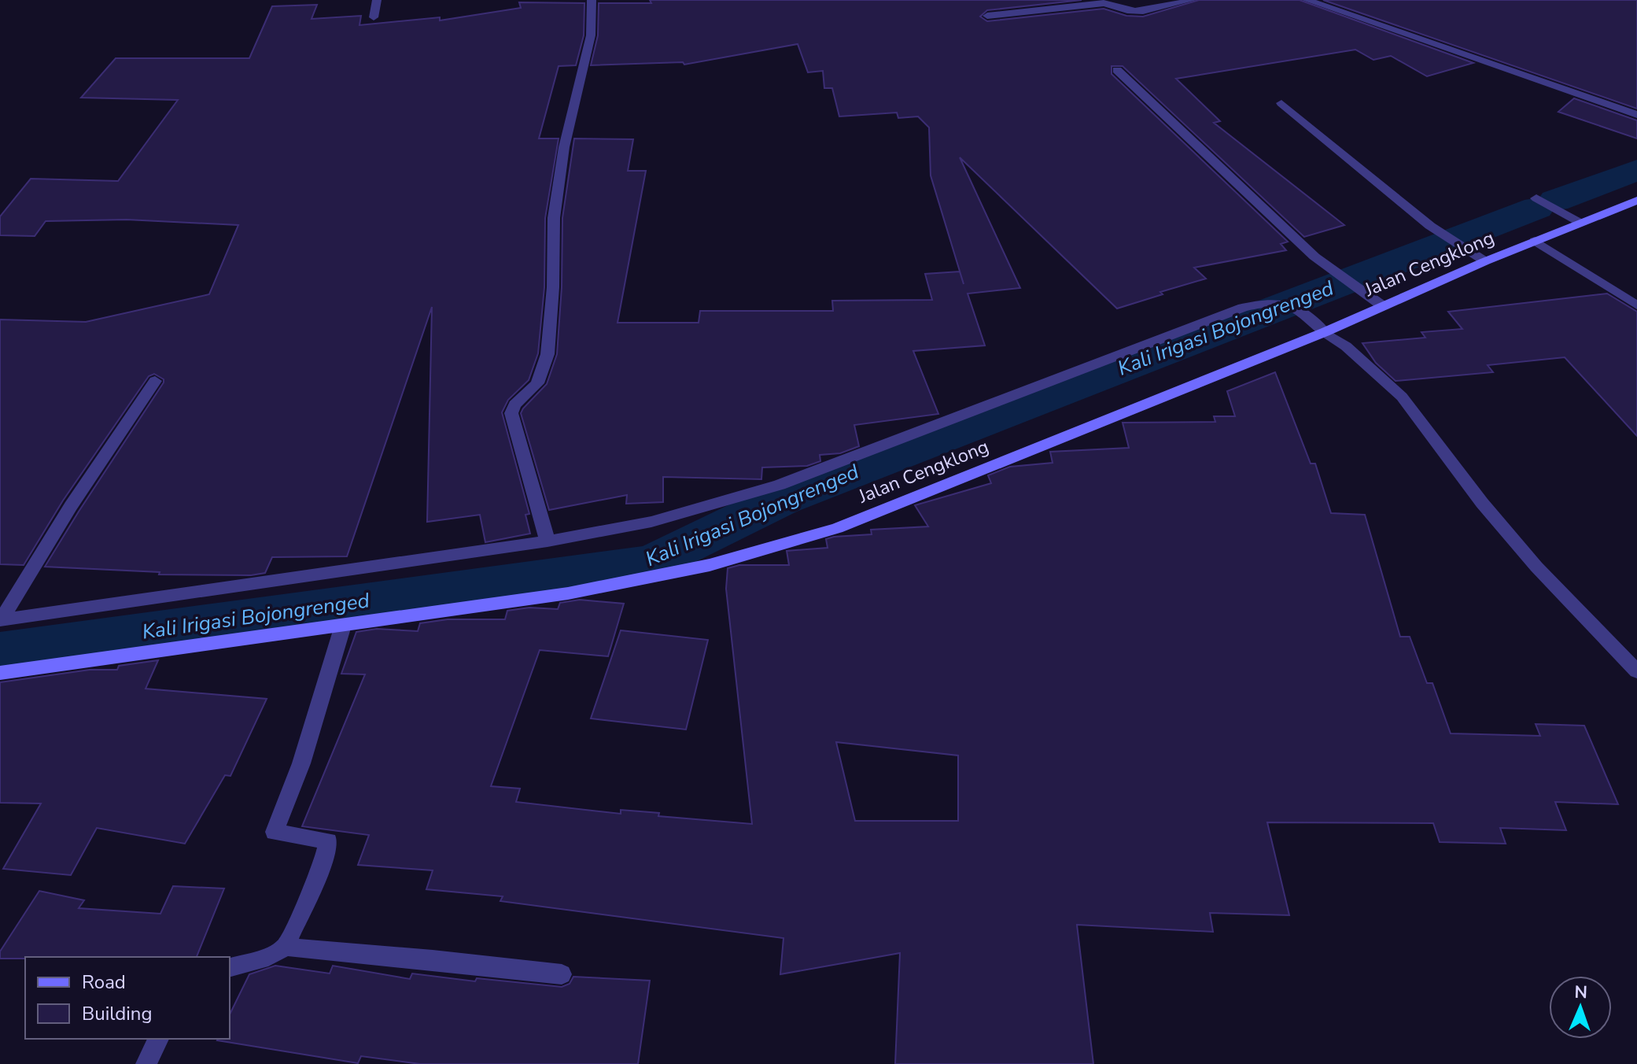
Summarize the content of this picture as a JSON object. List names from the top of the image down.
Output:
{
  "streets": {
    "main road": ["Jalan Cengklong"]
  },
  "water": ["Kali Irigasi Bojongrenged"],
  "legend": ["Road", "Building"],
  "north": "top"
}
